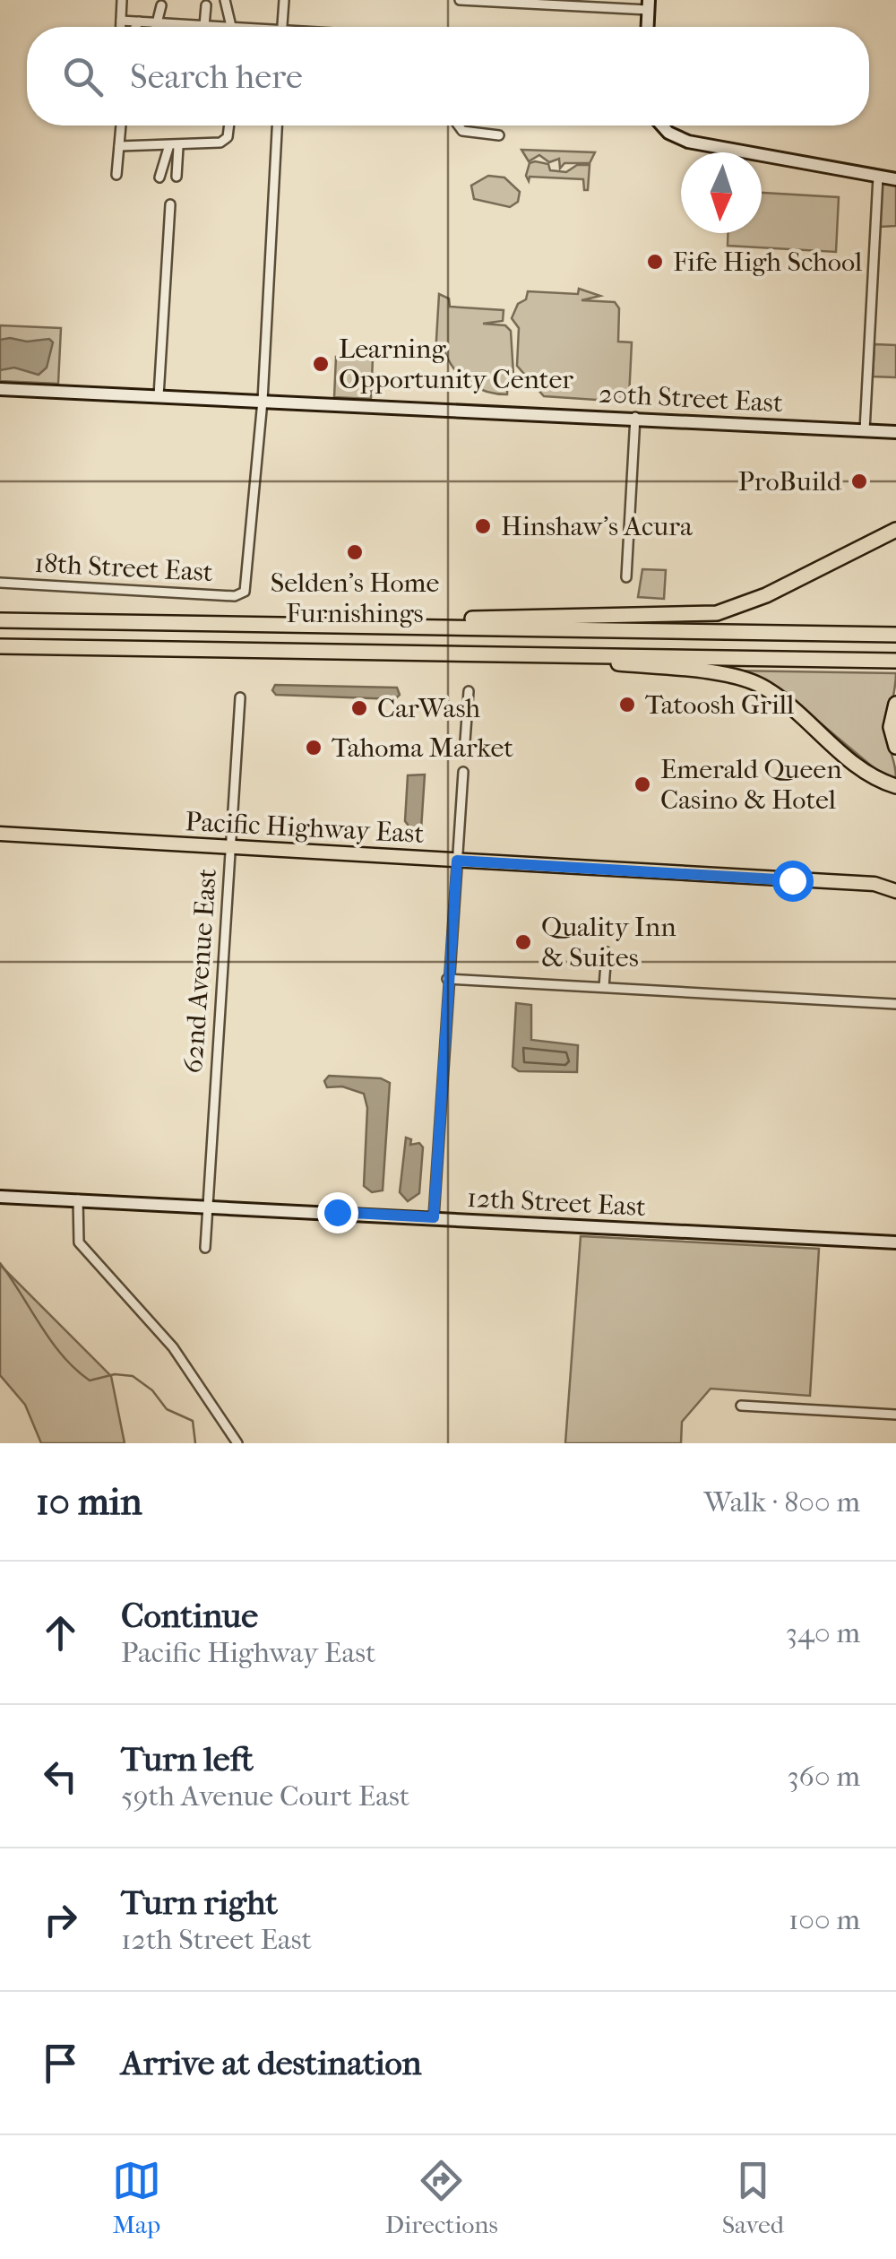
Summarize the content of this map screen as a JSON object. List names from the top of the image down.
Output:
{
  "streets": {
    "main road": ["Pacific Highway East"],
    "street": [
      "20th Street East",
      "18th Street East",
      "62nd Avenue East",
      "12th Street East"
    ]
  },
  "crossings": [
    ["20th Street East", "18th Street East"],
    ["Pacific Highway East", "62nd Avenue East"],
    ["62nd Avenue East", "12th Street East"]
  ],
  "places": [
    "Fife High School",
    "Learning Opportunity Center",
    "ProBuild",
    "Hinshaw's Acura",
    "Selden's Home Furnishings",
    "Tatoosh Grill",
    "CarWash",
    "Tahoma Market",
    "Emerald Queen Casino & Hotel",
    "Quality Inn & Suites"
  ],
  "north": "bottom",
  "page": {
    "search": "Search here",
    "heading": ["10 min", "Walk · 800 m"],
    "list": [
      ["Continue", "Pacific Highway East", "340 m"],
      ["Turn left", "59th Avenue Court East", "360 m"],
      ["Turn right", "12th Street East", "100 m"],
      "Arrive at destination"
    ],
    "nav": ["Map", "Directions", "Saved"]
  }
}
